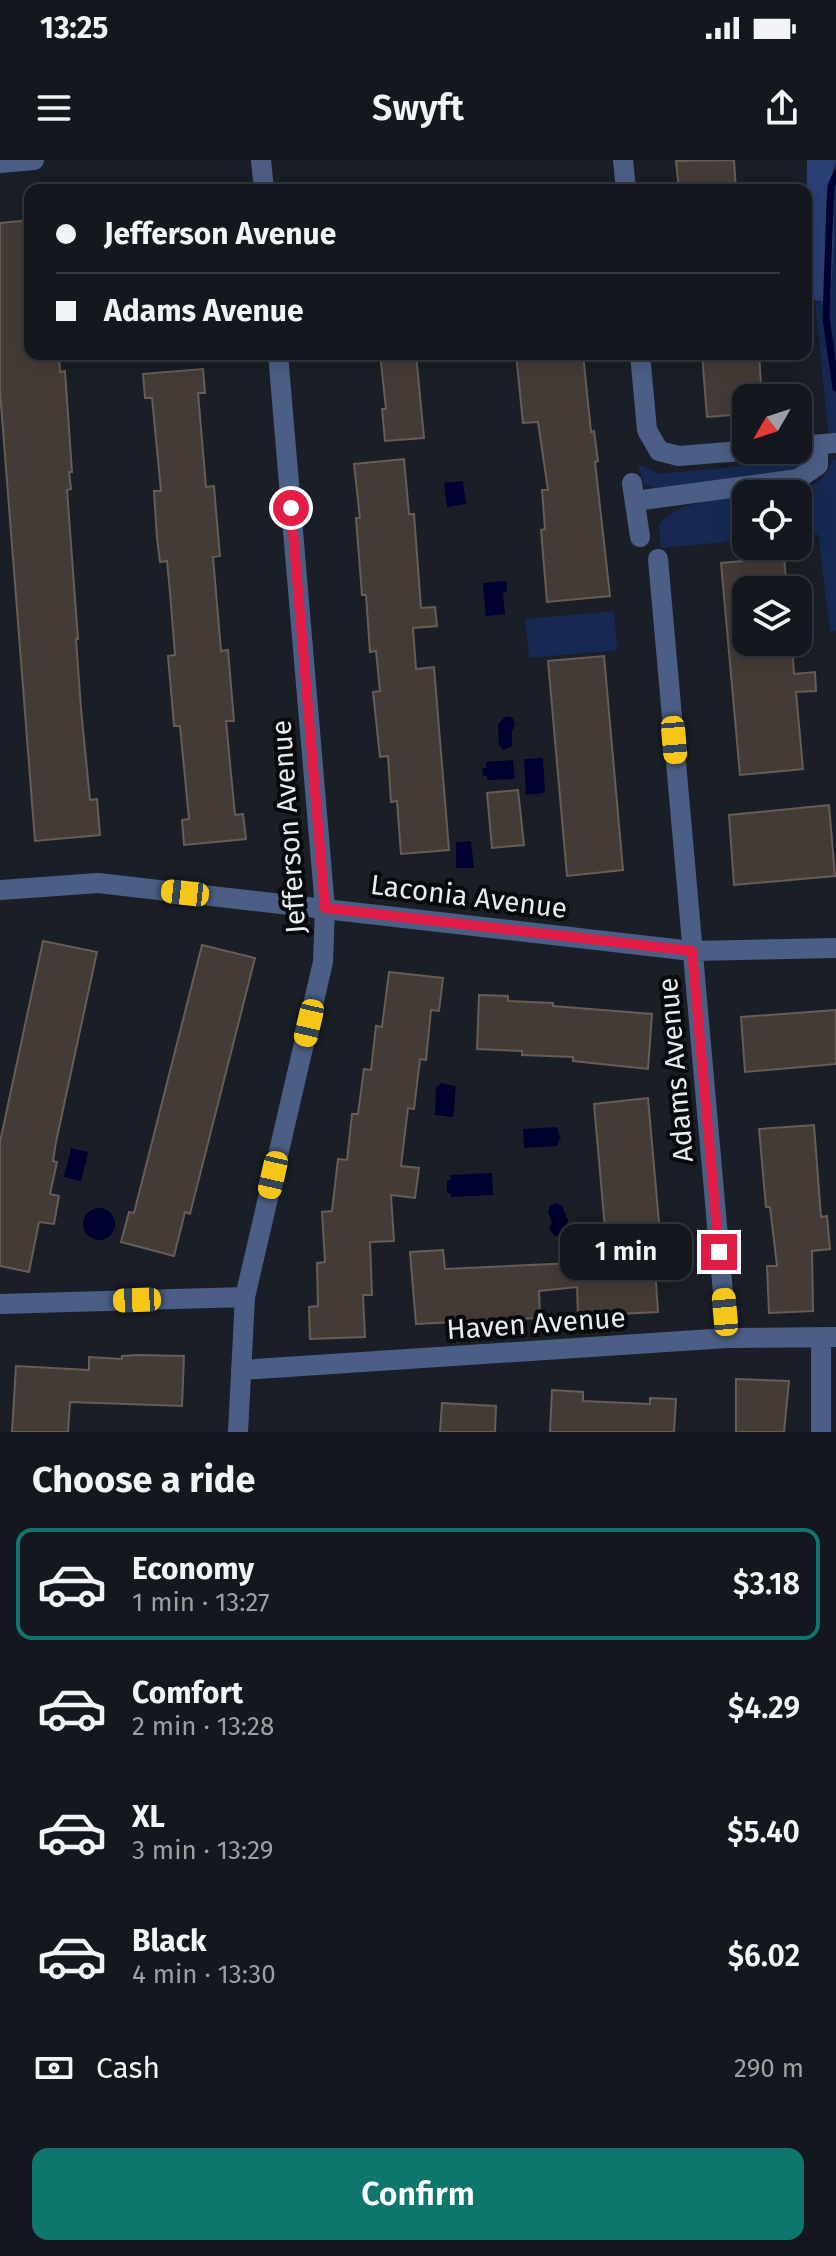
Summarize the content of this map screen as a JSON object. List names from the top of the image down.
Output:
{
  "streets": {
    "street": [
      "Jefferson Avenue",
      "Laconia Avenue",
      "Adams Avenue",
      "Haven Avenue"
    ]
  },
  "crossings": [
    ["Jefferson Avenue", "Laconia Avenue"],
    ["Jefferson Avenue", "Haven Avenue"],
    ["Laconia Avenue", "Adams Avenue"],
    ["Adams Avenue", "Haven Avenue"]
  ],
  "north": "bottom left",
  "page": {
    "status": "13:25",
    "header": "Swyft",
    "banner": ["Jefferson Avenue", "Adams Avenue"],
    "bubble": "1 min",
    "heading": "Choose a ride",
    "list": [
      {
        "name": "Economy",
        "note": "1 min · 13:27",
        "value": "$3.18"
      },
      {
        "name": "Comfort",
        "note": "2 min · 13:28",
        "value": "$4.29"
      },
      {
        "name": "XL",
        "note": "3 min · 13:29",
        "value": "$5.40"
      },
      {
        "name": "Black",
        "note": "4 min · 13:30",
        "value": "$6.02"
      }
    ],
    "pay": ["Cash", "290 m"],
    "buttons": "Confirm"
  }
}
